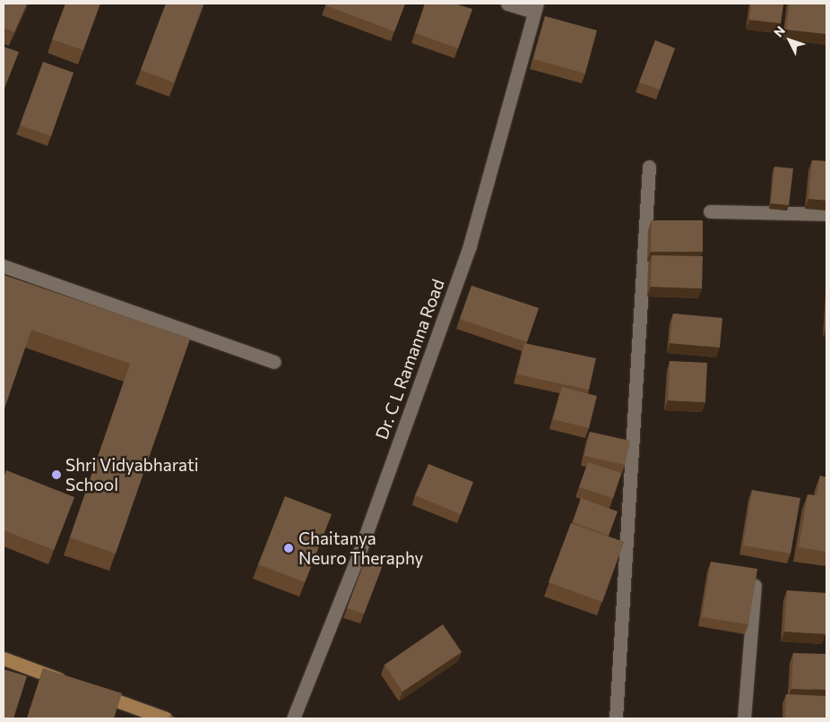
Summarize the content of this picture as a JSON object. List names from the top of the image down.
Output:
{
  "streets": {
    "street": ["Dr. C L Ramanna Road"]
  },
  "places": ["Shri Vidyabharati School", "Chaitanya Neuro Theraphy"],
  "north": "top left"
}
